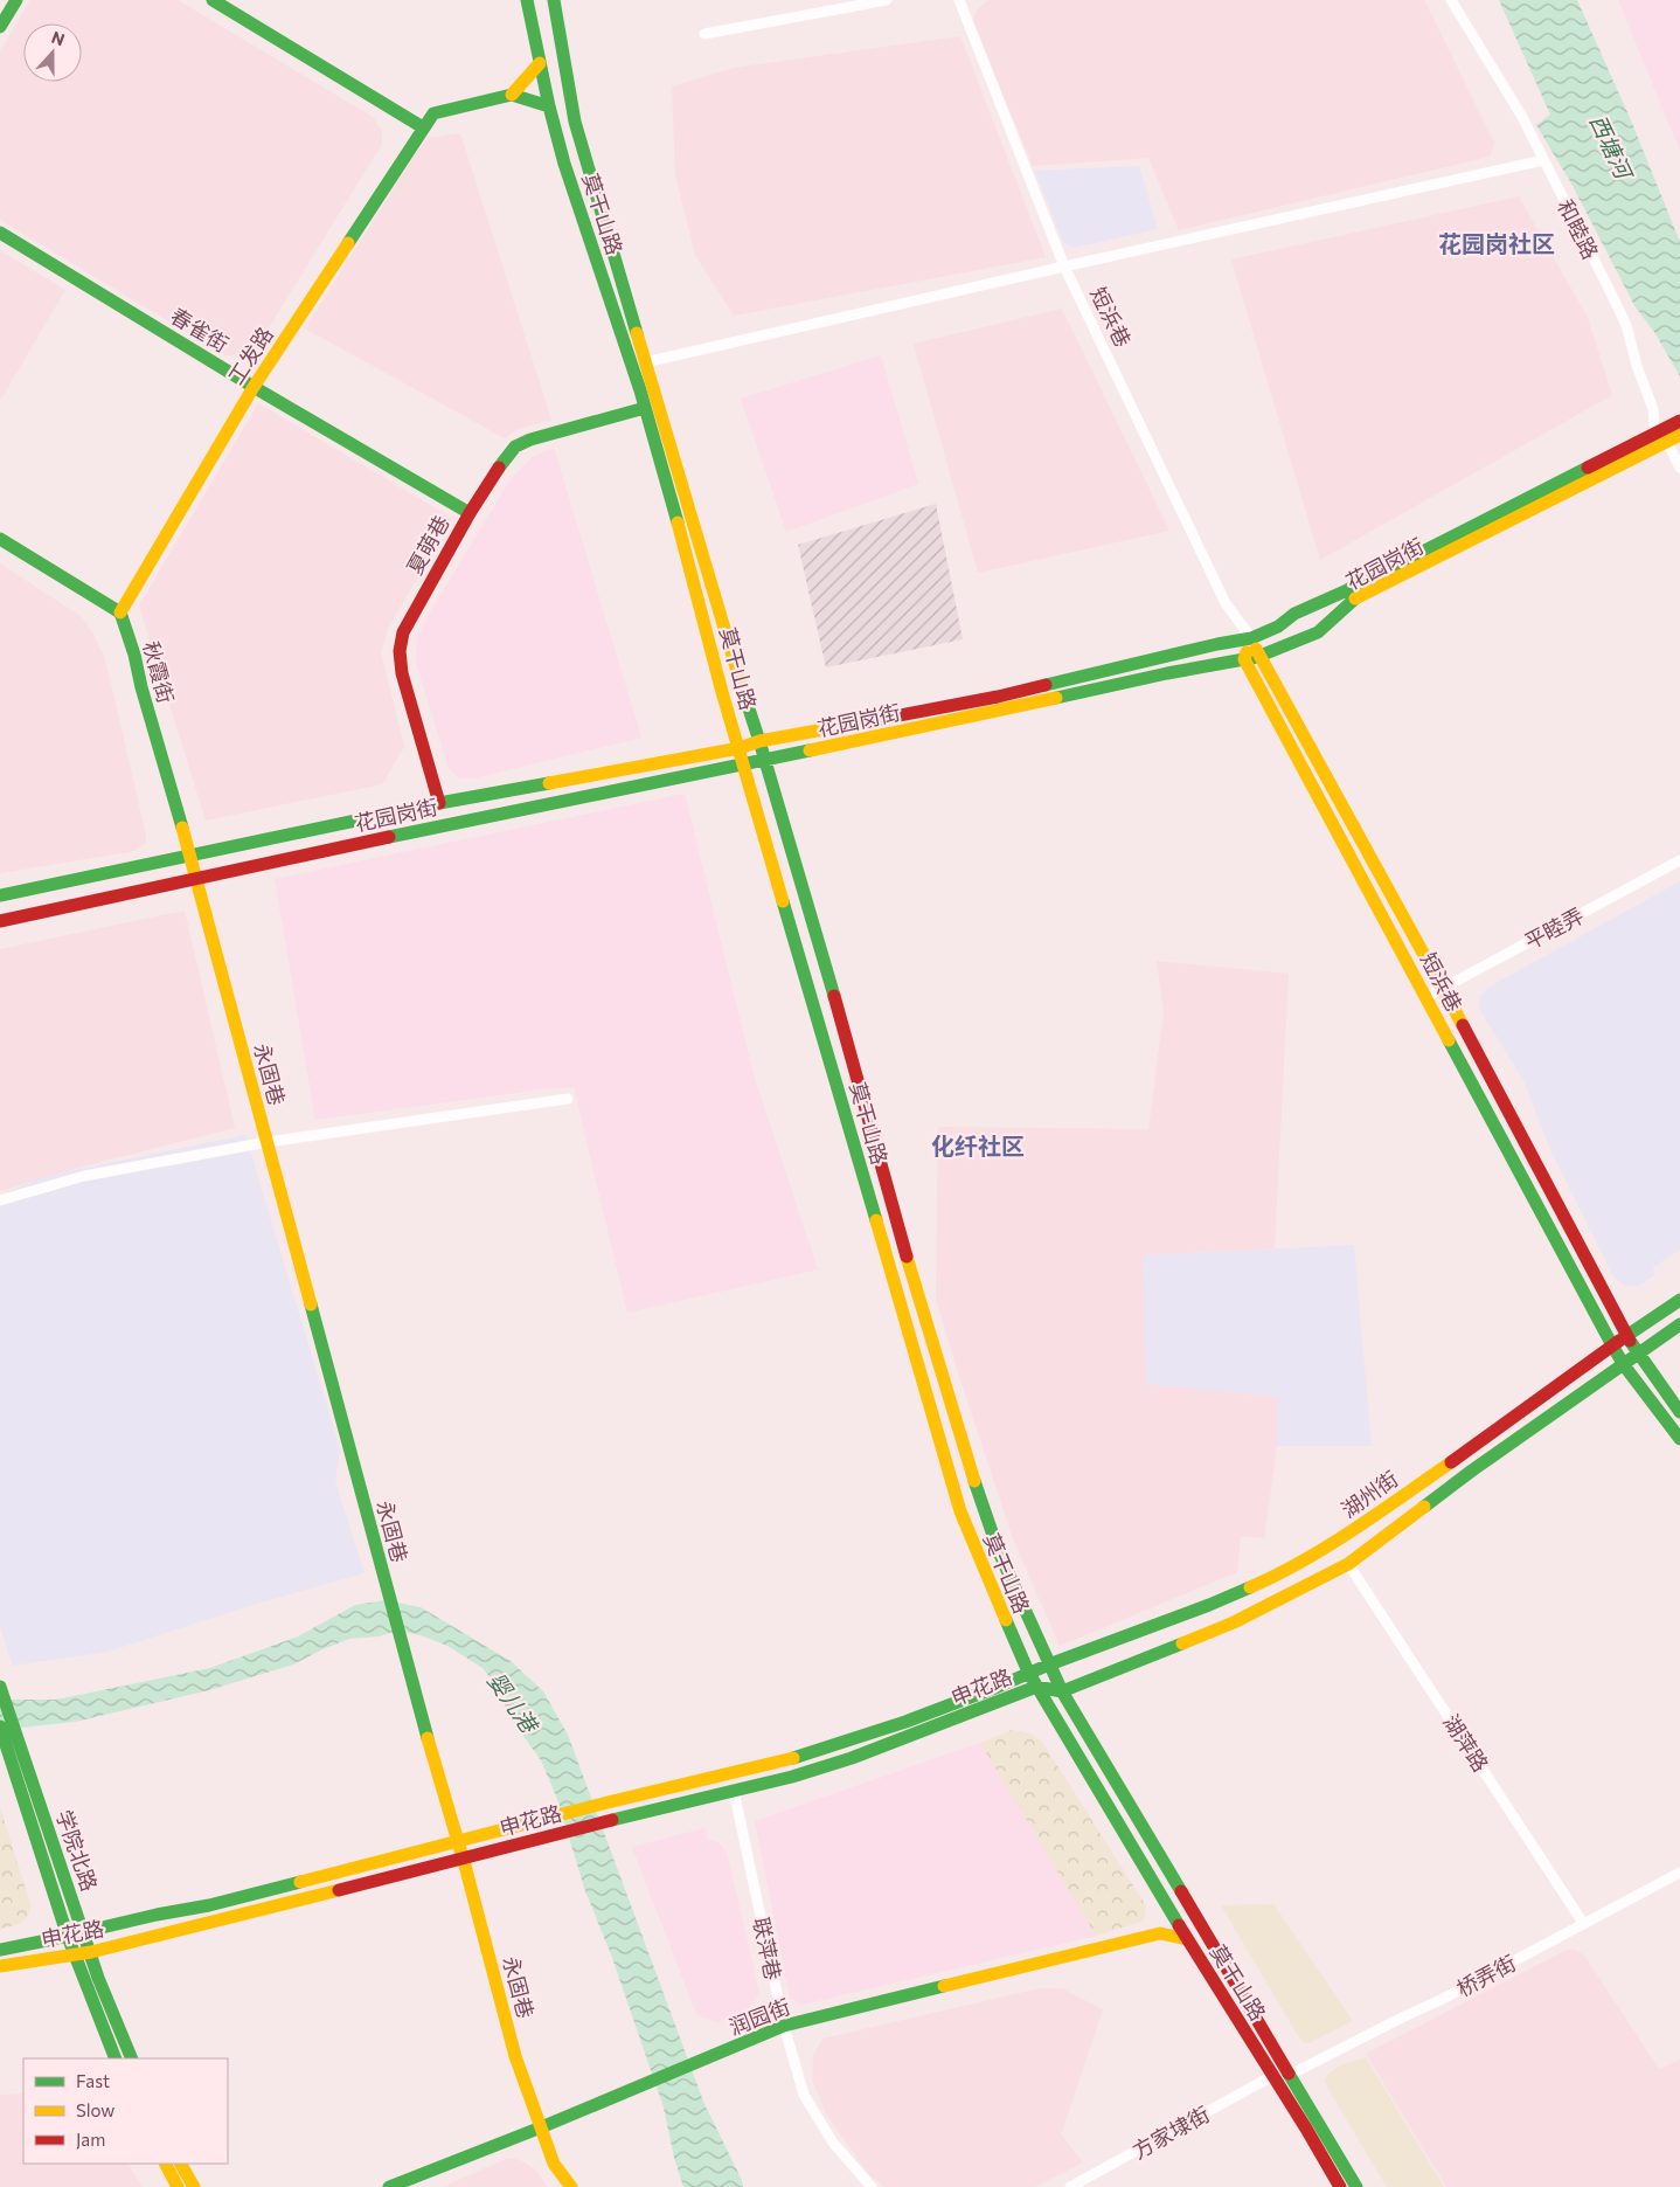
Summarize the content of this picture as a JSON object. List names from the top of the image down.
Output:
{
  "streets": {
    "street": [
      "莫干山路",
      "和睦路",
      "短浜巷",
      "春雀街",
      "工发路",
      "夏萌巷",
      "花园岗街",
      "秋霞街",
      "平睦弄",
      "永固巷",
      "湖州街",
      "申花路",
      "湖萍路",
      "学院北路",
      "联萍巷",
      "桥弄街",
      "润园街",
      "方家埭街"
    ]
  },
  "crossings": [
    ["莫干山路", "夏萌巷"],
    ["莫干山路", "花园岗街"],
    ["莫干山路", "湖州街"],
    ["莫干山路", "申花路"],
    ["莫干山路", "桥弄街"],
    ["莫干山路", "润园街"],
    ["莫干山路", "方家埭街"],
    ["短浜巷", "花园岗街"],
    ["短浜巷", "平睦弄"],
    ["短浜巷", "湖州街"],
    ["春雀街", "工发路"],
    ["春雀街", "夏萌巷"],
    ["工发路", "秋霞街"],
    ["夏萌巷", "花园岗街"],
    ["花园岗街", "秋霞街"],
    ["花园岗街", "永固巷"],
    ["秋霞街", "永固巷"],
    ["永固巷", "申花路"],
    ["永固巷", "润园街"],
    ["湖州街", "申花路"],
    ["湖州街", "湖萍路"],
    ["申花路", "学院北路"],
    ["申花路", "联萍巷"],
    ["湖萍路", "桥弄街"],
    ["联萍巷", "润园街"]
  ],
  "districts": ["花园岗社区", "化纤社区"],
  "water": ["西塘河", "婴儿港"],
  "legend": ["Fast", "Slow", "Jam"],
  "north": "top"
}
